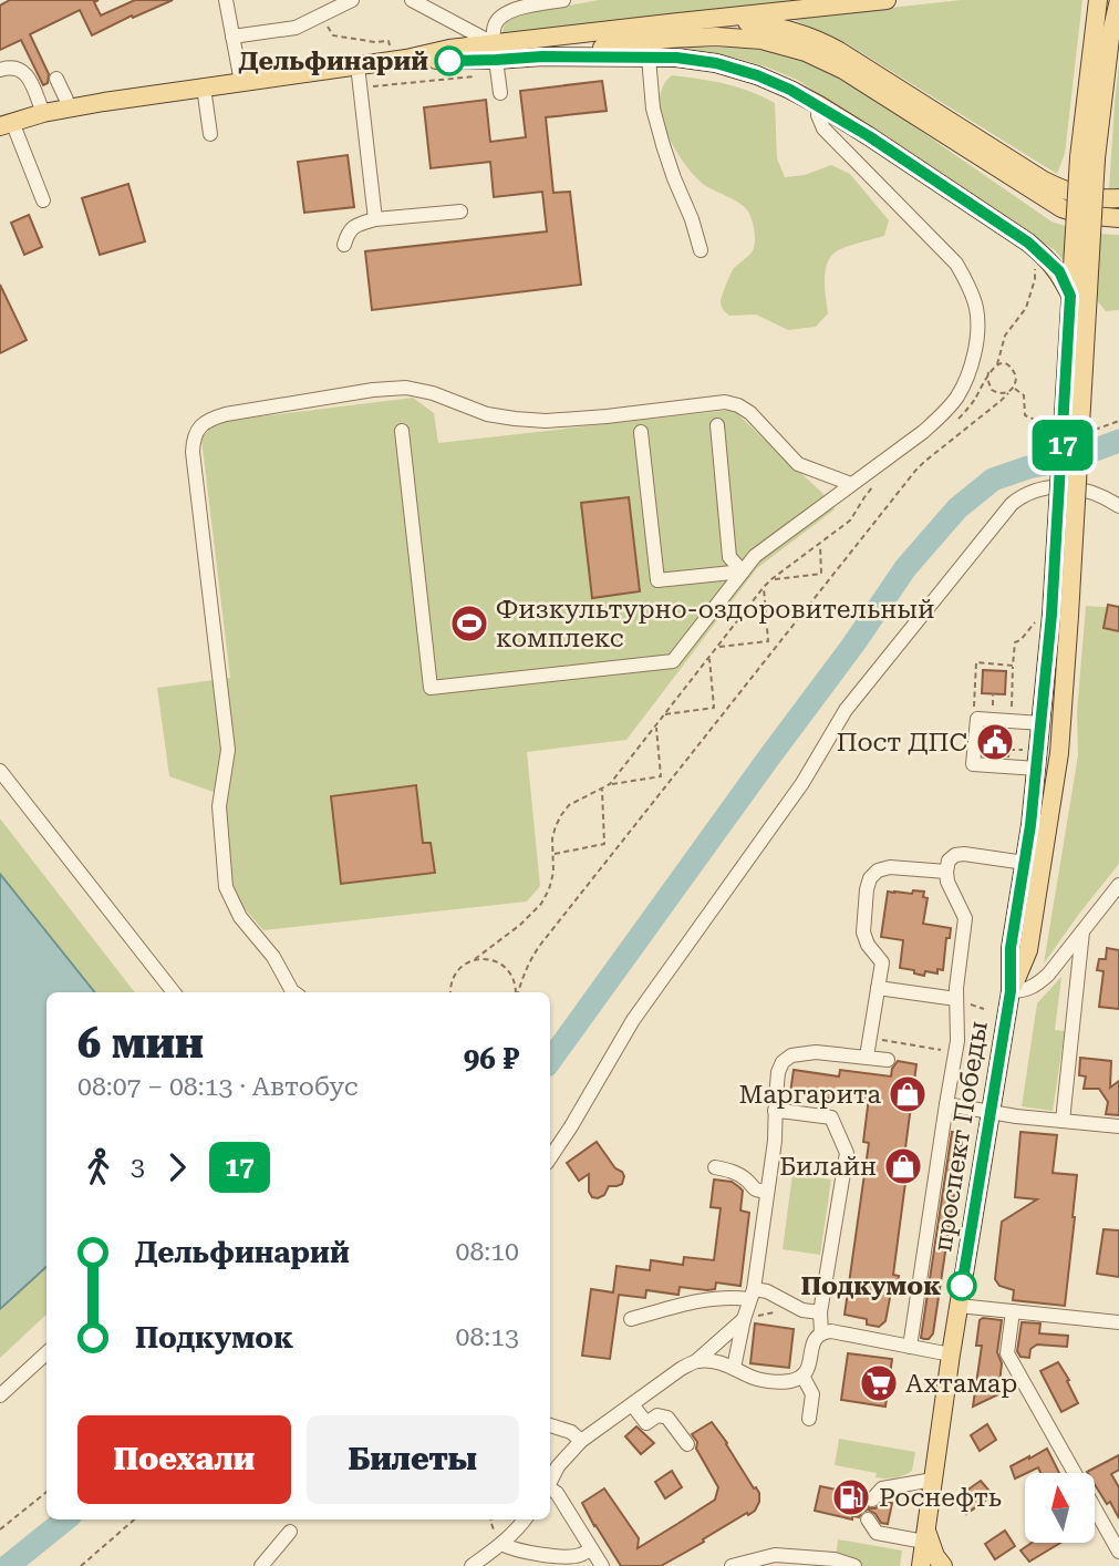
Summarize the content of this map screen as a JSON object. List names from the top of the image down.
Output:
{
  "streets": {
    "main road": ["проспект Победы"]
  },
  "places": {
    "other": ["Дельфинарий", "Подкумок"],
    "sports": ["Физкультурно-оздоровительный комплекс"],
    "public building": ["Пост ДПС"],
    "shop": ["Маргарита", "Билайн"],
    "supermarket": ["Ахтамар"],
    "fuel station": ["Роснефть"]
  },
  "lines": ["bus line 17"],
  "north": "top",
  "page": {
    "on_map": "17",
    "heading": ["6 мин", "08:07 – 08:13 · Автобус", "96 ₽"],
    "legs": ["3", "17"],
    "list": [
      {
        "name": "Дельфинарий",
        "value": "08:10"
      },
      {
        "name": "Подкумок",
        "value": "08:13"
      }
    ],
    "buttons": ["Поехали", "Билеты"]
  }
}
